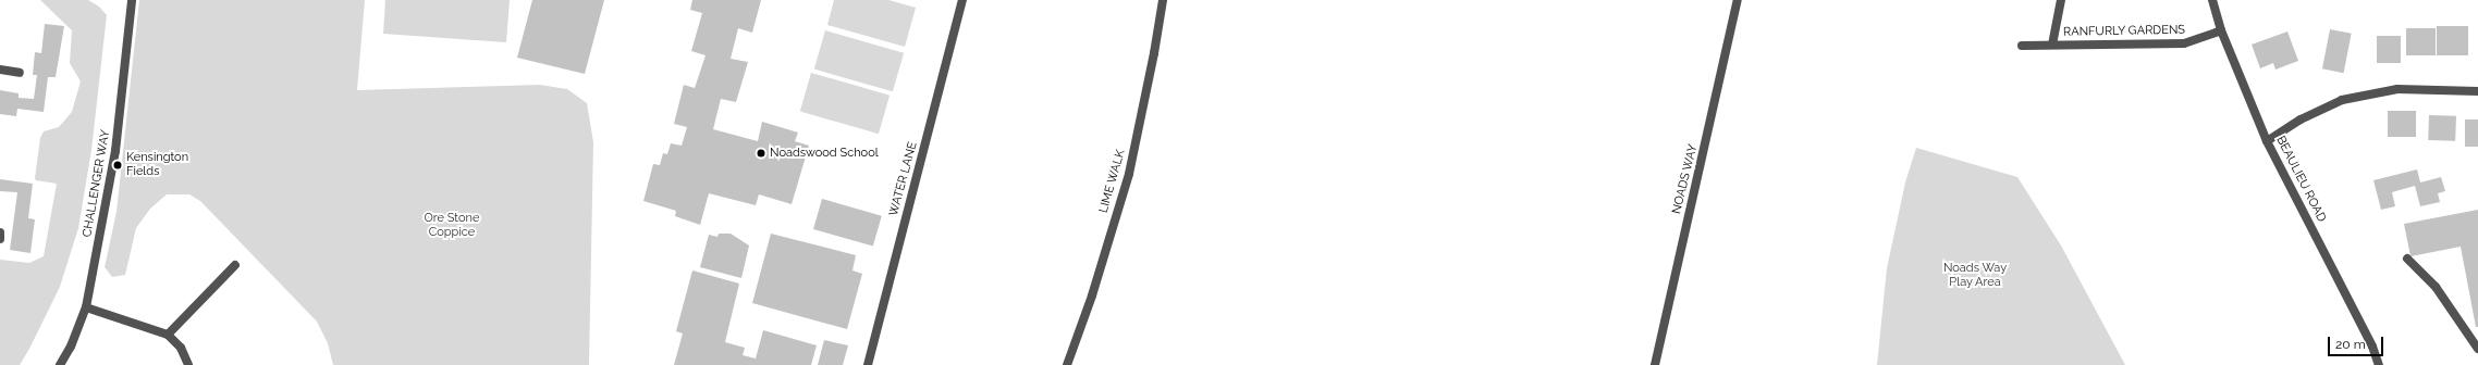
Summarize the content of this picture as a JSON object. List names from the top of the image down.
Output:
{
  "streets": {
    "street": [
      "RANFURLY GARDENS",
      "WATER LANE",
      "NOADS WAY",
      "BEAULIEU ROAD",
      "LIME WALK",
      "CHALLENGER WAY"
    ]
  },
  "crossings": [
    ["RANFURLY GARDENS", "BEAULIEU ROAD"]
  ],
  "parks": ["Ore Stone Coppice", "Noads Way Play Area"],
  "places": ["Noadswood School", "Kensington Fields"],
  "scale_bar": "20 m"
}
